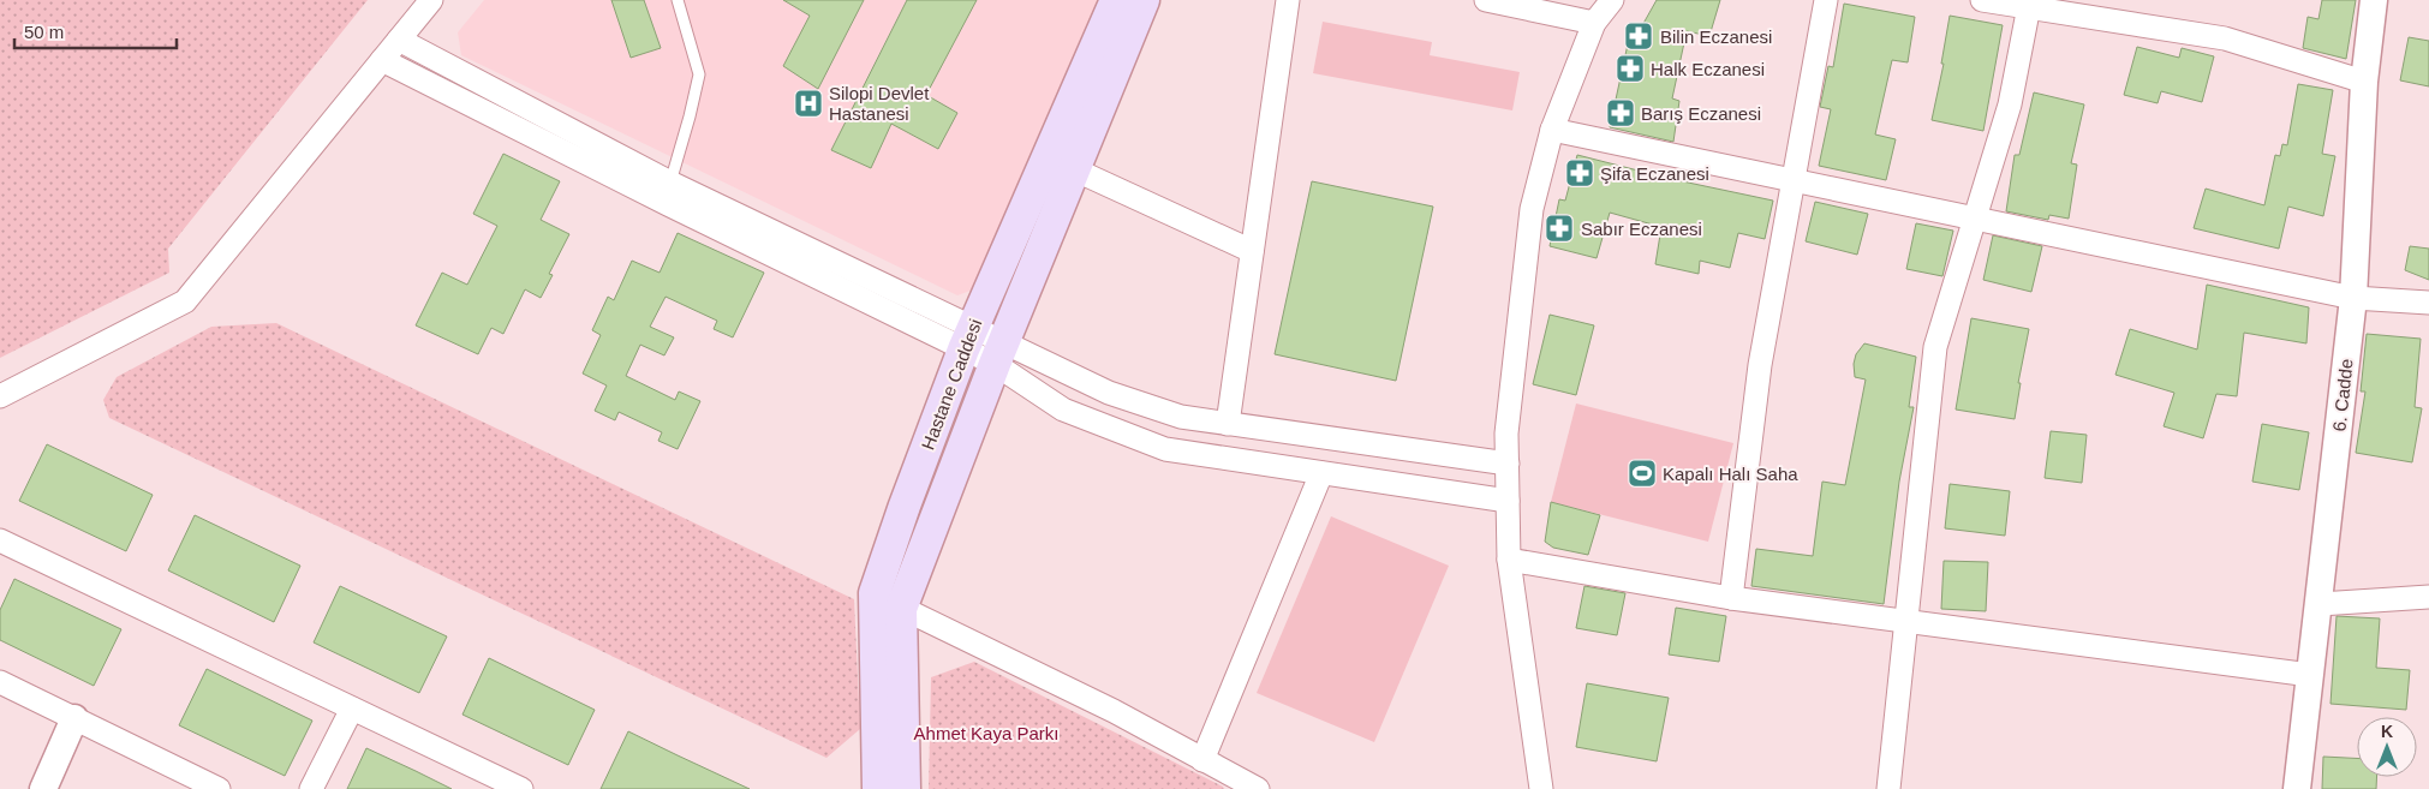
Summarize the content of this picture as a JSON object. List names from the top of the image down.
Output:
{
  "streets": {
    "main road": ["Hastane Caddesi"],
    "street": ["6. Cadde"]
  },
  "parks": ["Ahmet Kaya Parkı"],
  "places": {
    "pharmacy": [
      "Bilin Eczanesi",
      "Halk Eczanesi",
      "Barış Eczanesi",
      "Şifa Eczanesi",
      "Sabır Eczanesi"
    ],
    "hospital": ["Silopi Devlet Hastanesi"],
    "sports": ["Kapalı Halı Saha"]
  },
  "scale_bar": "50 m",
  "north": "top"
}
